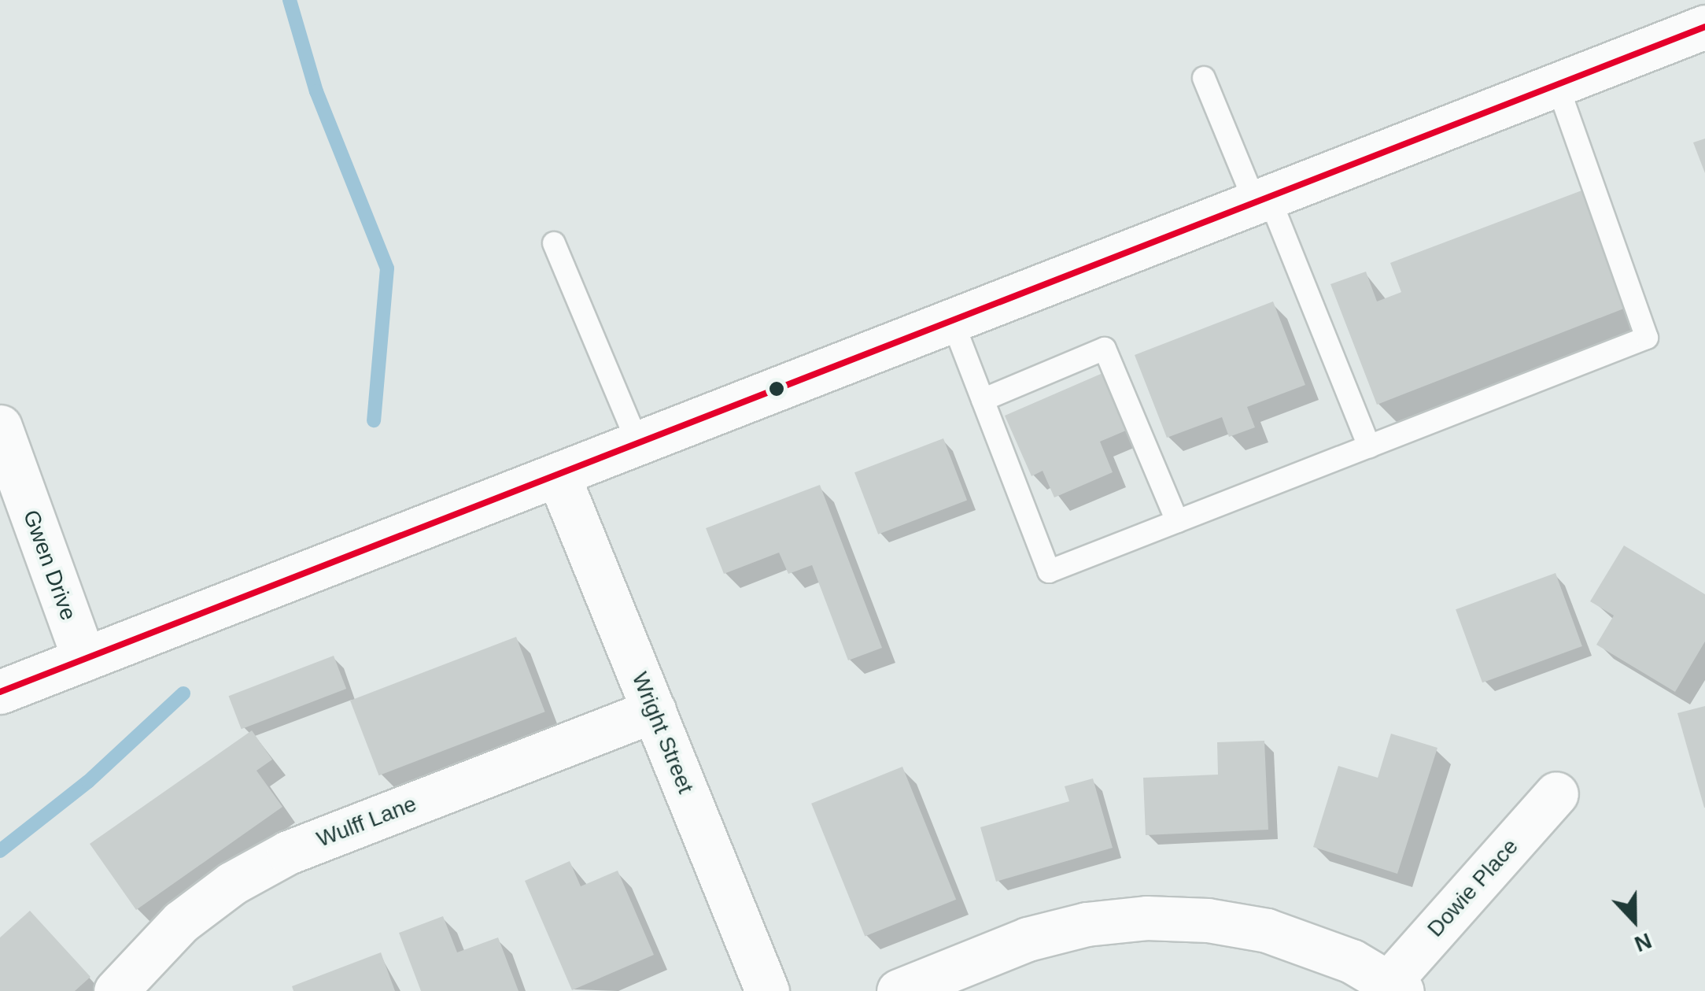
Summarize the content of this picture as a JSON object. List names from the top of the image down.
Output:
{
  "streets": {
    "street": [
      "Gwen Drive",
      "Wright Street",
      "Wulff Lane",
      "Dowie Place"
    ]
  },
  "crossings": [
    ["Wright Street", "Wulff Lane"]
  ],
  "north": "bottom"
}
